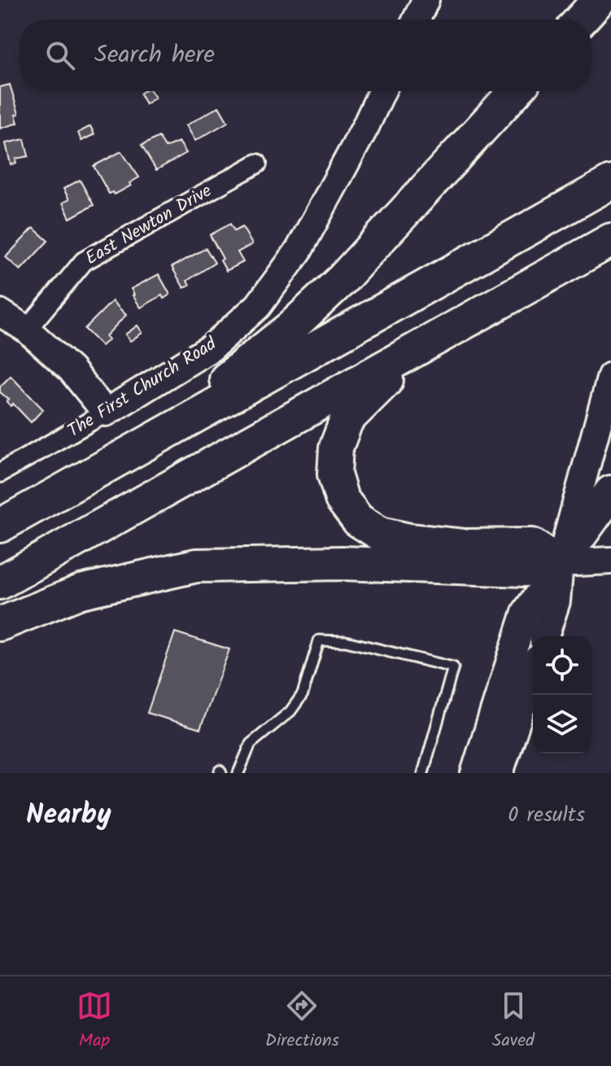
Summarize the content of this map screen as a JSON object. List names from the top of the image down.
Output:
{
  "streets": {
    "street": ["East Newton Drive", "The First Church Road"]
  },
  "page": {
    "search": "Search here",
    "heading": ["Nearby", "0 results"],
    "nav": ["Map", "Directions", "Saved"]
  }
}
